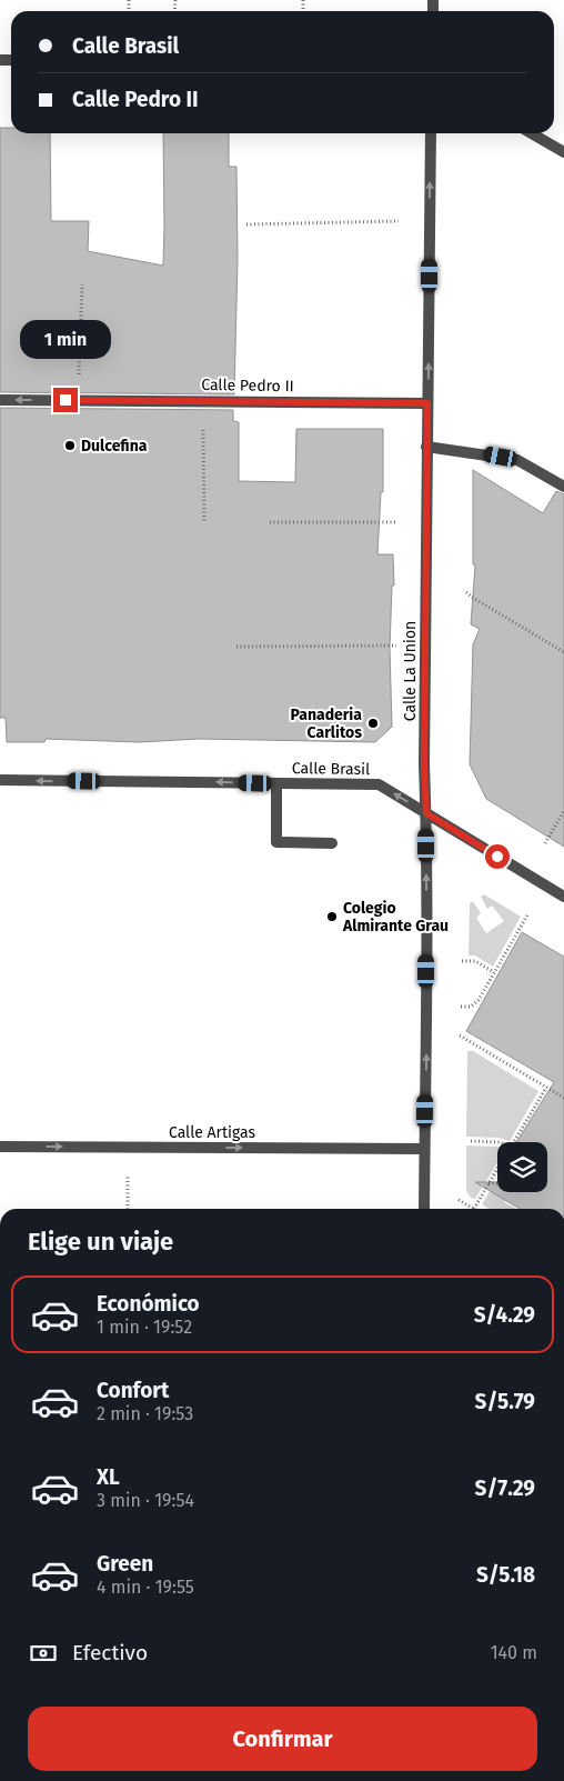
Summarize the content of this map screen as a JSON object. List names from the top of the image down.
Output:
{
  "streets": {
    "street": [
      "Calle Pedro II",
      "Calle La Union",
      "Calle Brasil",
      "Calle Artigas"
    ]
  },
  "crossings": [
    ["Calle Pedro II", "Calle La Union"],
    ["Calle La Union", "Calle Brasil"],
    ["Calle La Union", "Calle Artigas"]
  ],
  "one_way": [
    "Calle Pedro II",
    "Calle La Union",
    "Calle Brasil",
    "Calle Artigas"
  ],
  "places": ["Dulcefina", "Panaderia Carlitos", "Colegio Almirante Grau"],
  "page": {
    "banner": ["Calle Brasil", "Calle Pedro II"],
    "bubble": "1 min",
    "heading": "Elige un viaje",
    "list": [
      {
        "name": "Económico",
        "note": "1 min · 19:52",
        "value": "S/4.29"
      },
      {
        "name": "Confort",
        "note": "2 min · 19:53",
        "value": "S/5.79"
      },
      {
        "name": "XL",
        "note": "3 min · 19:54",
        "value": "S/7.29"
      },
      {
        "name": "Green",
        "note": "4 min · 19:55",
        "value": "S/5.18"
      }
    ],
    "pay": ["Efectivo", "140 m"],
    "buttons": "Confirmar"
  }
}
